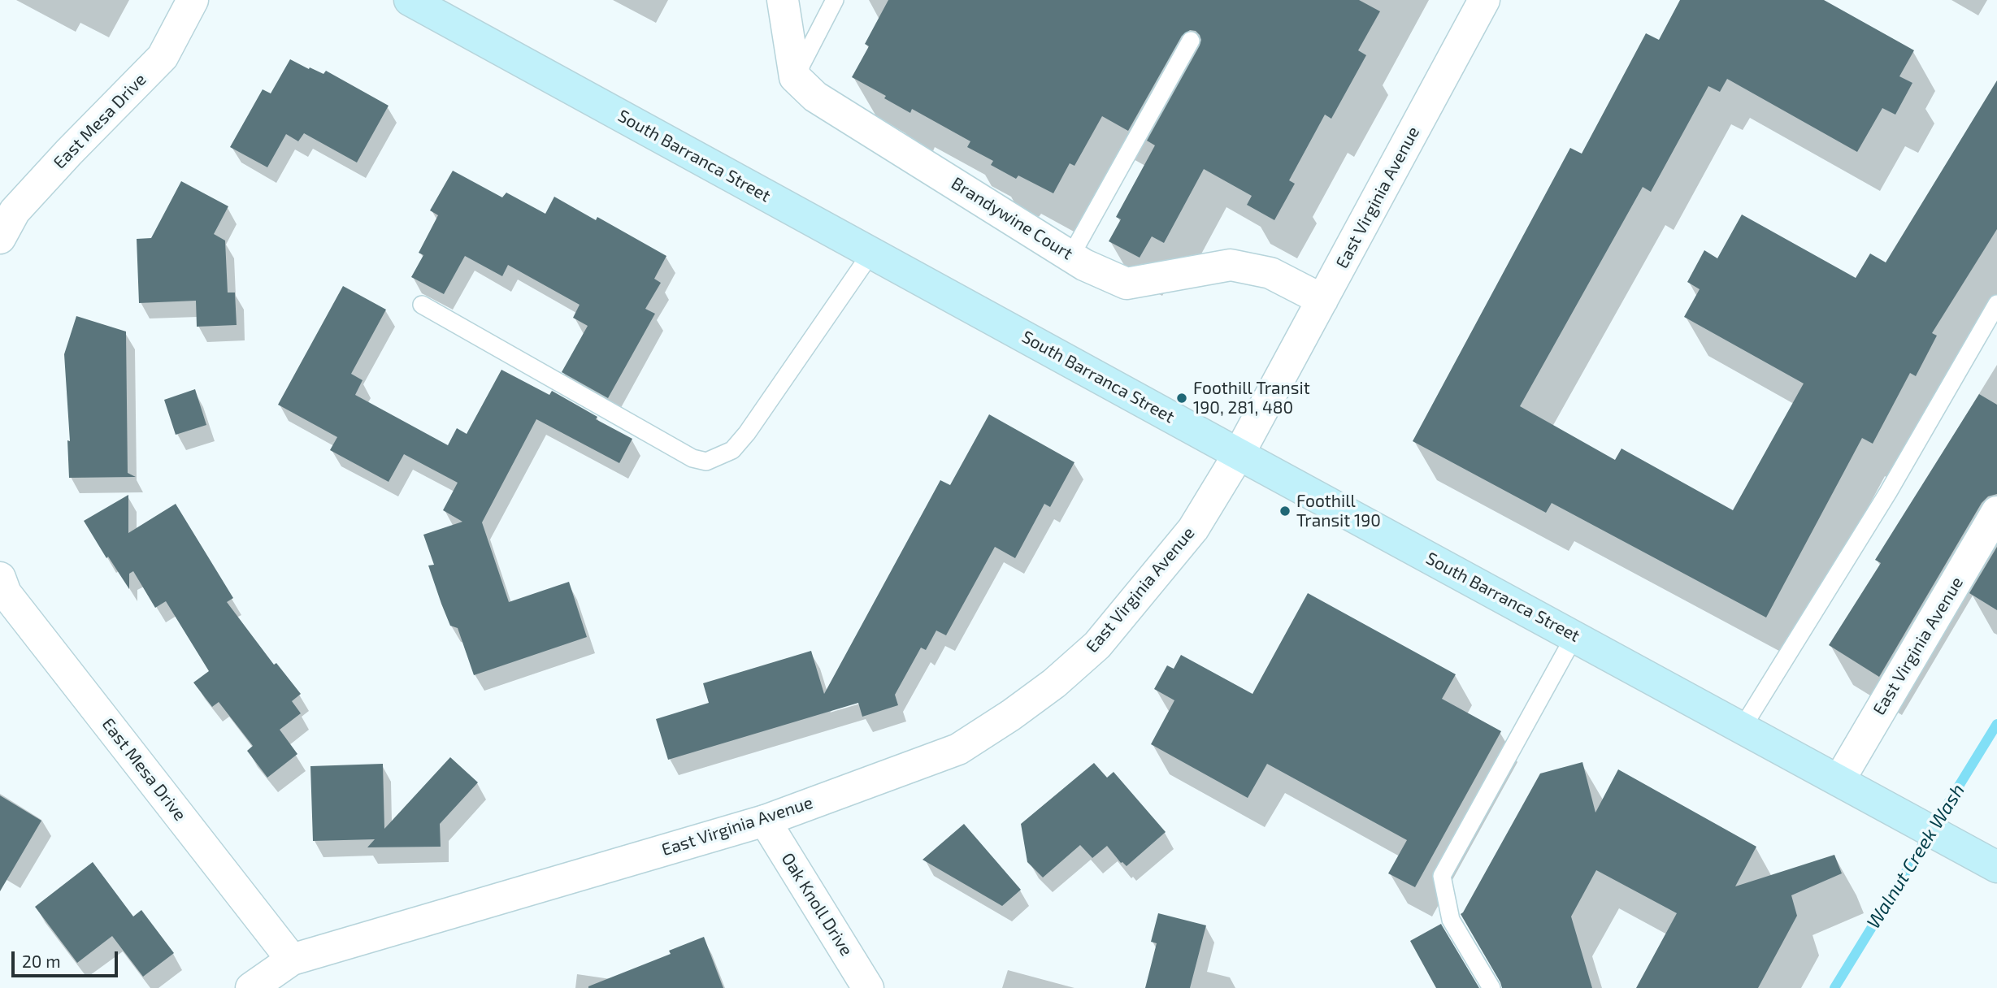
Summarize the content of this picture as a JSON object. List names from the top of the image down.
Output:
{
  "streets": {
    "main road": ["South Barranca Street"],
    "street": [
      "East Mesa Drive",
      "East Virginia Avenue",
      "Brandywine Court",
      "Oak Knoll Drive"
    ]
  },
  "crossings": [
    ["East Mesa Drive", "East Virginia Avenue"],
    ["South Barranca Street", "East Virginia Avenue"],
    ["East Virginia Avenue", "Brandywine Court"],
    ["East Virginia Avenue", "Oak Knoll Drive"]
  ],
  "water": ["Walnut Creek Wash"],
  "places": ["Foothill Transit 190, 281, 480", "Foothill Transit 190"],
  "scale_bar": "20 m"
}
